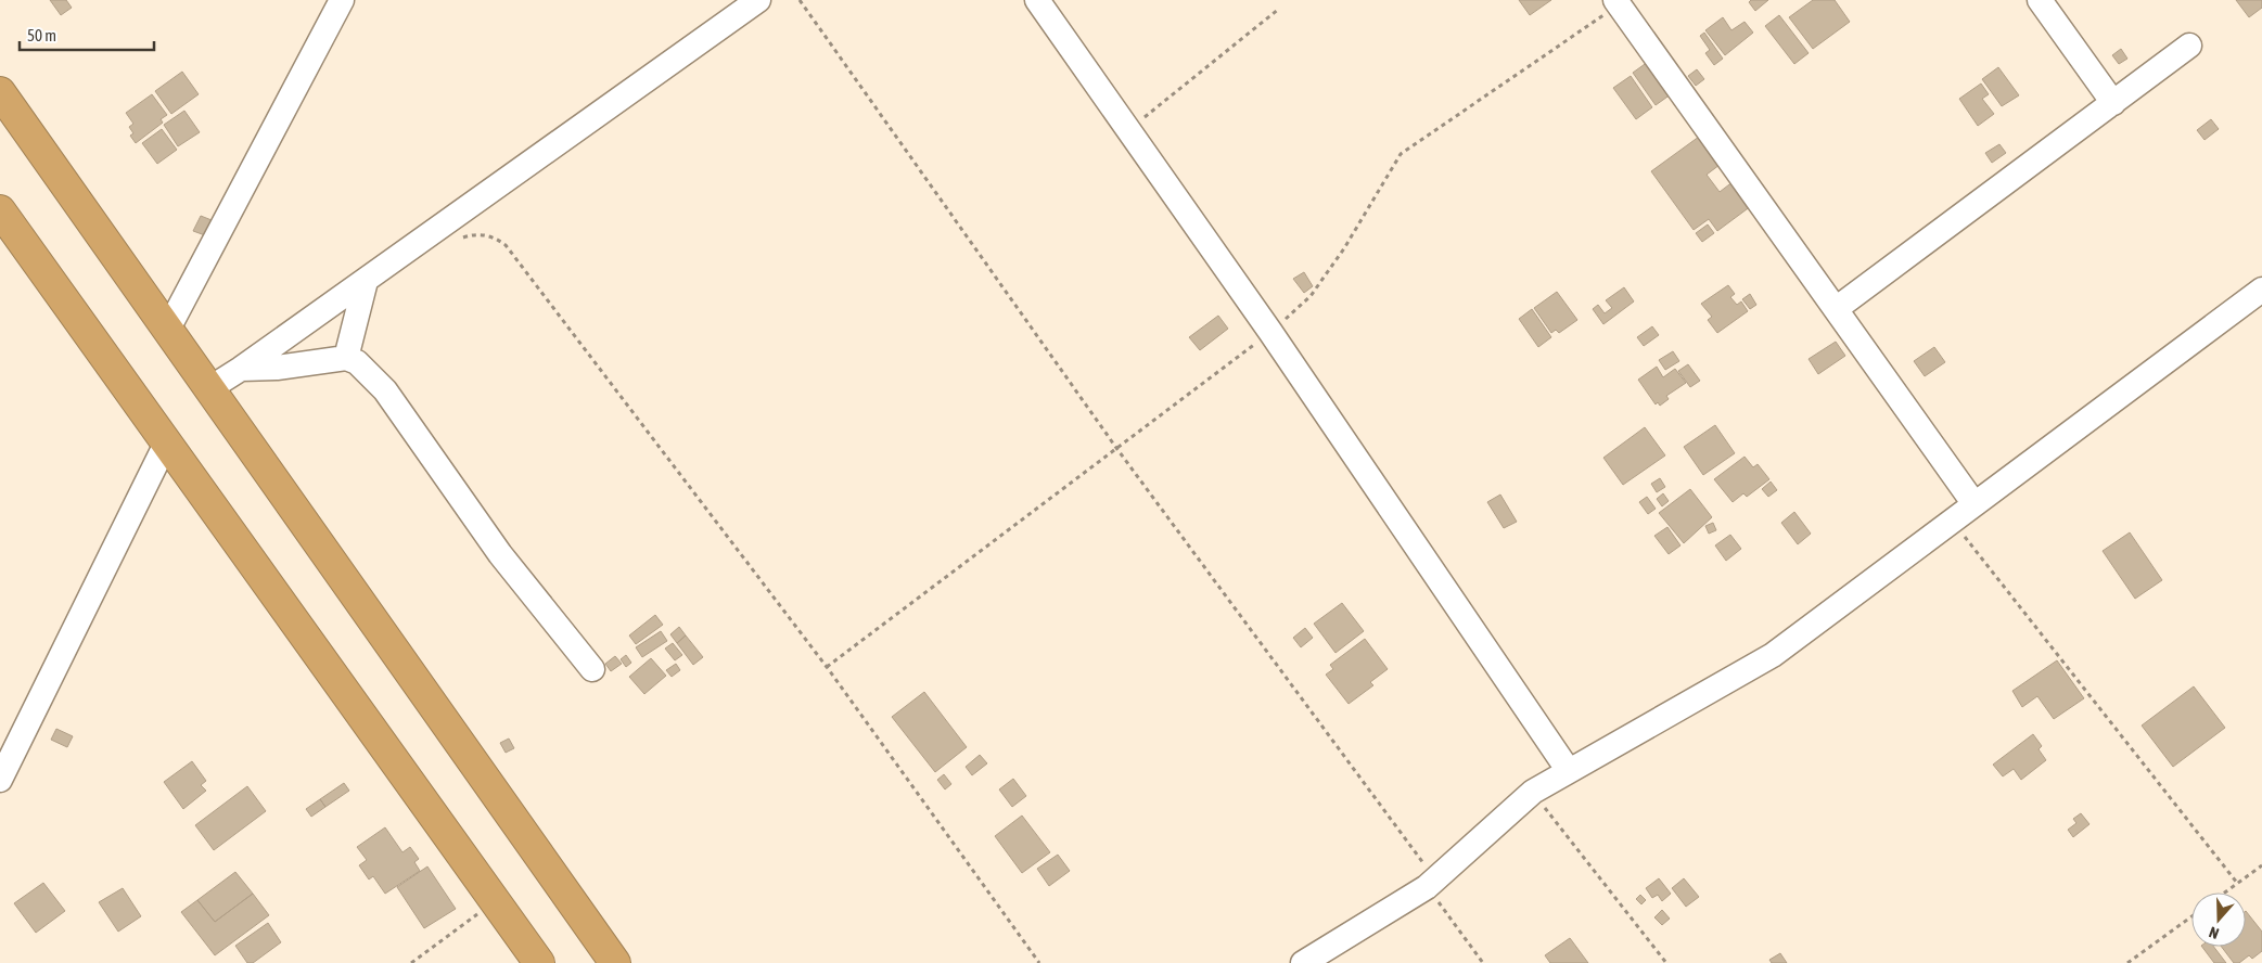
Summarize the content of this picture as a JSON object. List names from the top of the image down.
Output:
{
  "scale_bar": "50 m",
  "north": "bottom"
}
